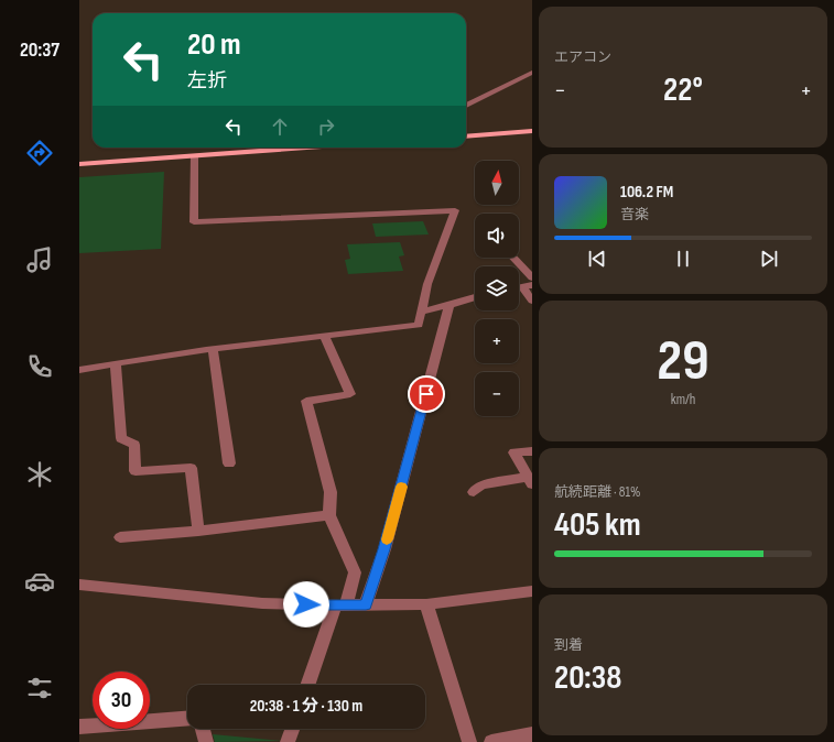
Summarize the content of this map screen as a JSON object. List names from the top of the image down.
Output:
{
  "north": "top",
  "page": {
    "tabs": "20:37",
    "tile": [
      "エアコン",
      ["29", "km/h"],
      ["航続距離 · 81%", "405 km"],
      ["到着", "20:38"]
    ],
    "turn": ["20 m", "左折"],
    "heat": ["−", "22°", "+"],
    "map_buttons": ["+", "−"],
    "song": ["106.2 FM", "音楽"],
    "limit": "30",
    "trip": "20:38 · 1 分 · 130 m"
  }
}
